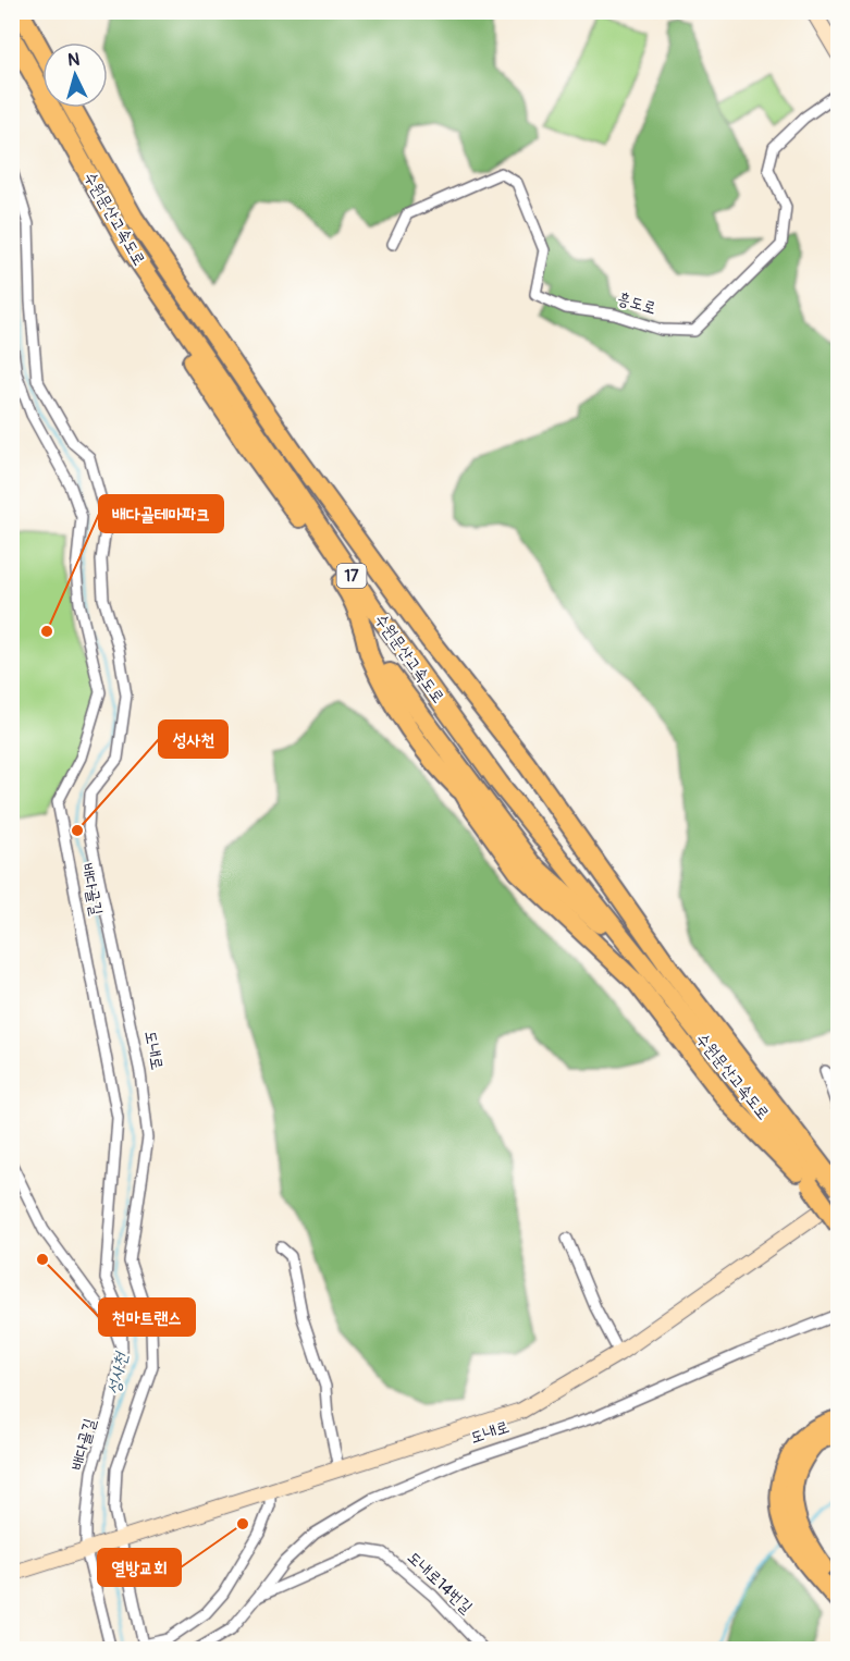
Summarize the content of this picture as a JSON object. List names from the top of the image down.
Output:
{
  "streets": {
    "highway": ["수원문산고속도로", "17"],
    "street": [
      "흥도로",
      "배다골길",
      "도내로",
      "도내로14번길"
    ]
  },
  "crossings": [
    ["도내로", "도내로14번길"]
  ],
  "water": ["성사천"],
  "places": [
    "배다골테마파크",
    "성사천",
    "천마트랜스",
    "열방교회"
  ],
  "north": "top"
}
